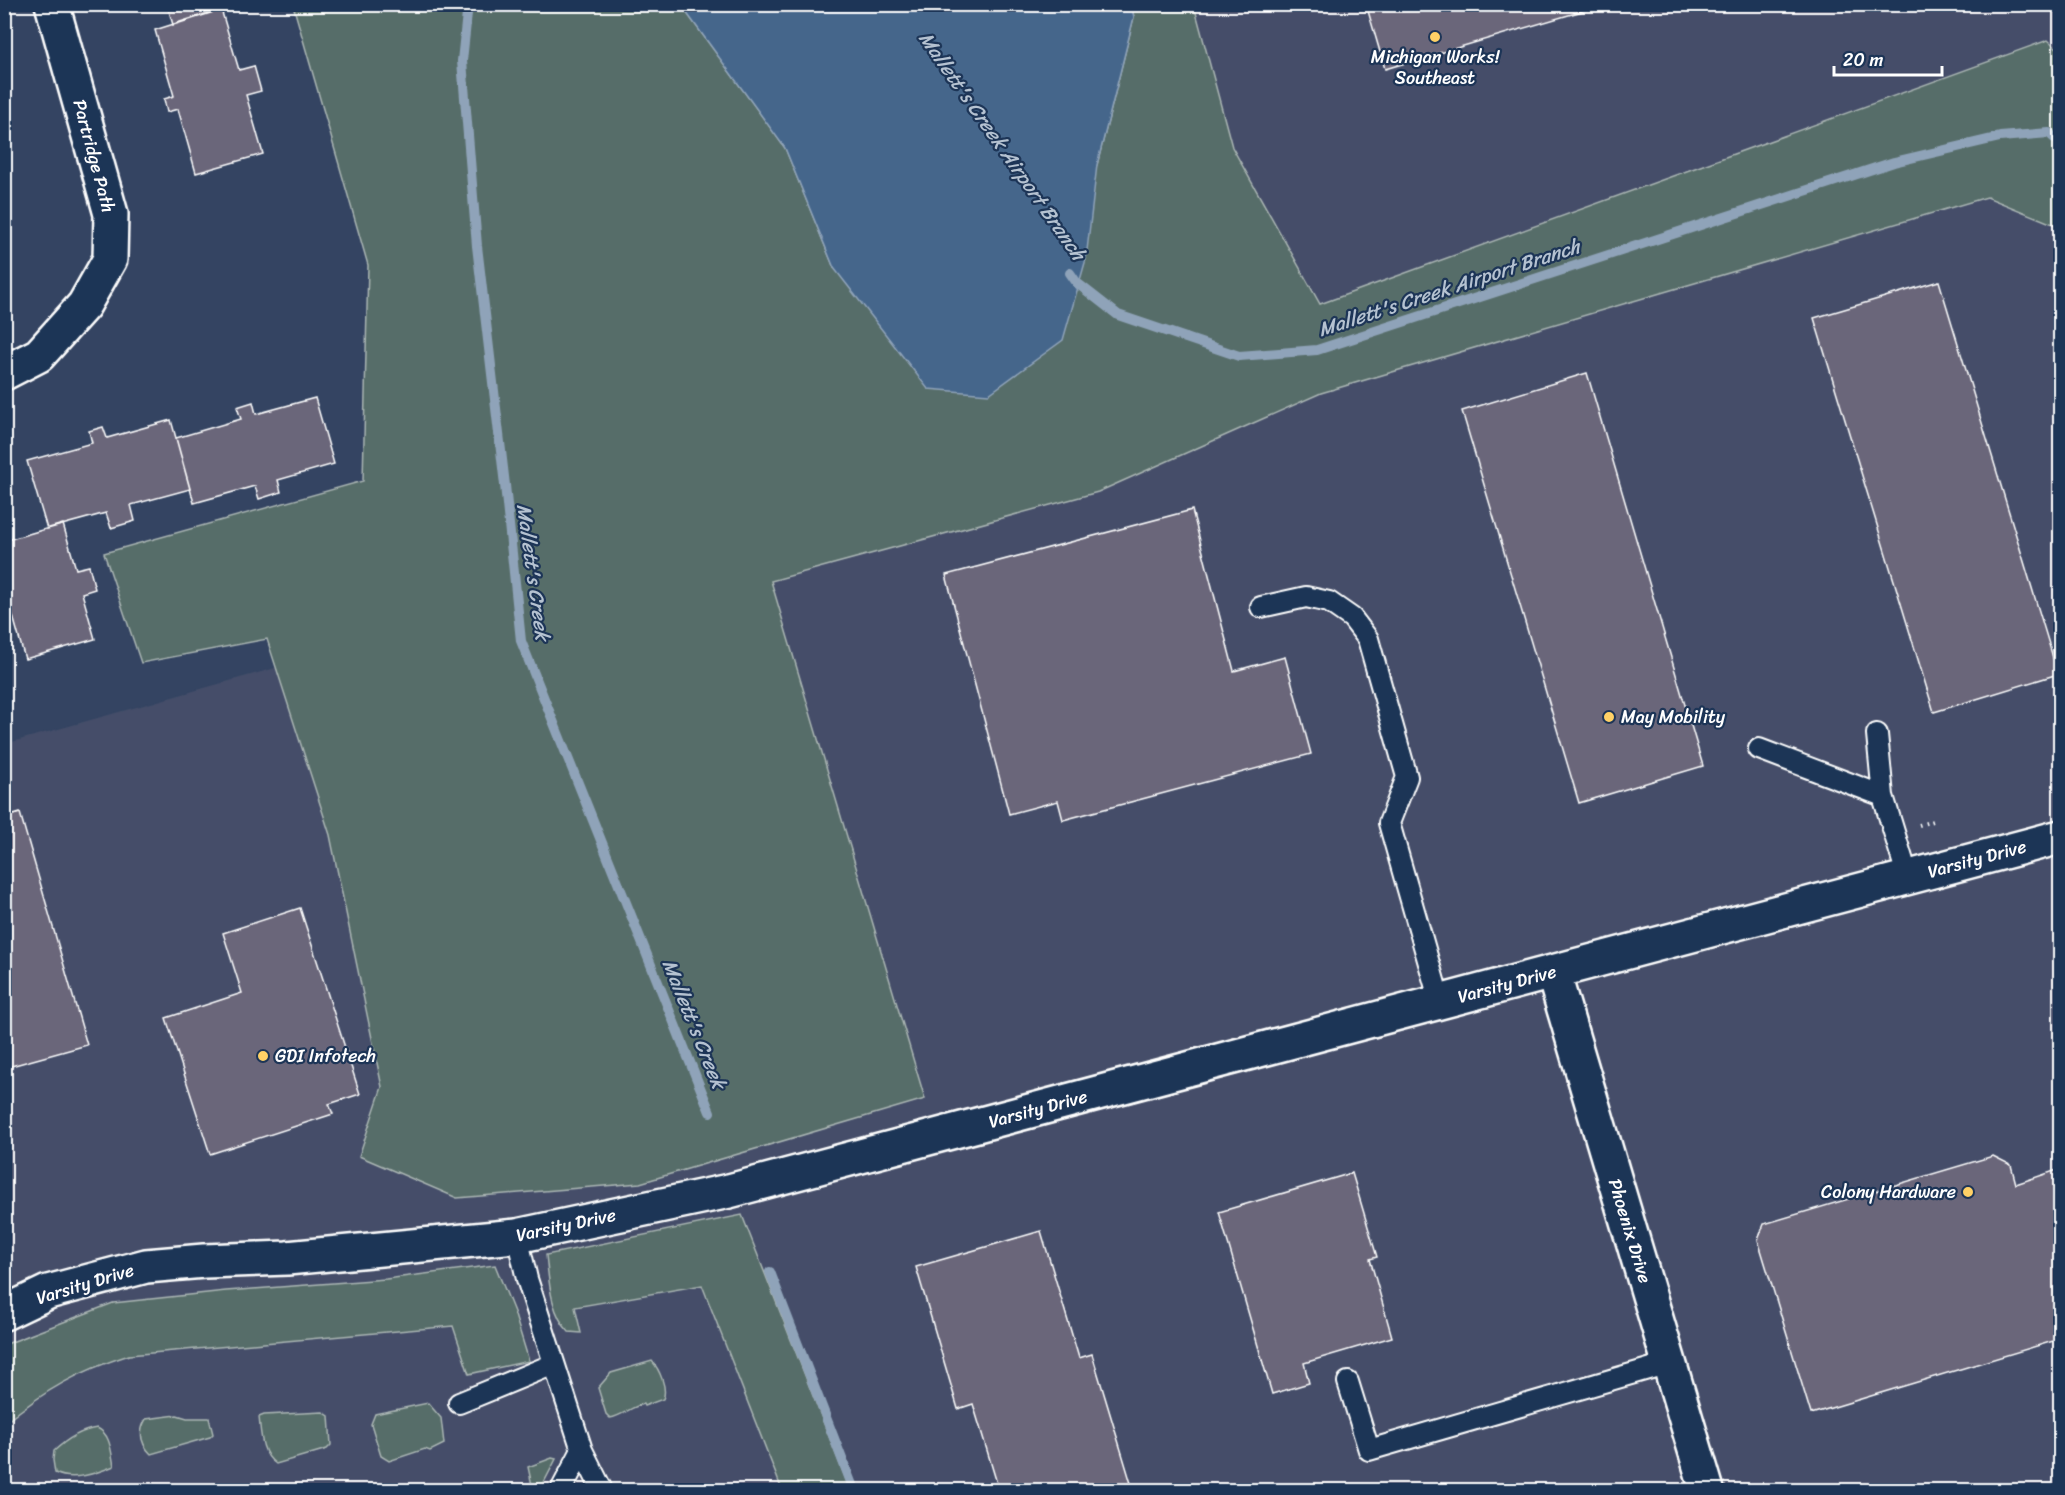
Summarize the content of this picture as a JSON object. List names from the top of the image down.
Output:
{
  "streets": {
    "street": ["Partridge Path", "Varsity Drive", "Phoenix Drive"]
  },
  "crossings": [
    ["Varsity Drive", "Phoenix Drive"]
  ],
  "water": ["Mallett's Creek Airport Branch", "Mallett's Creek"],
  "places": [
    "Michigan Works! Southeast",
    "May Mobility",
    "GDI Infotech",
    "Colony Hardware"
  ],
  "scale_bar": "20 m"
}
